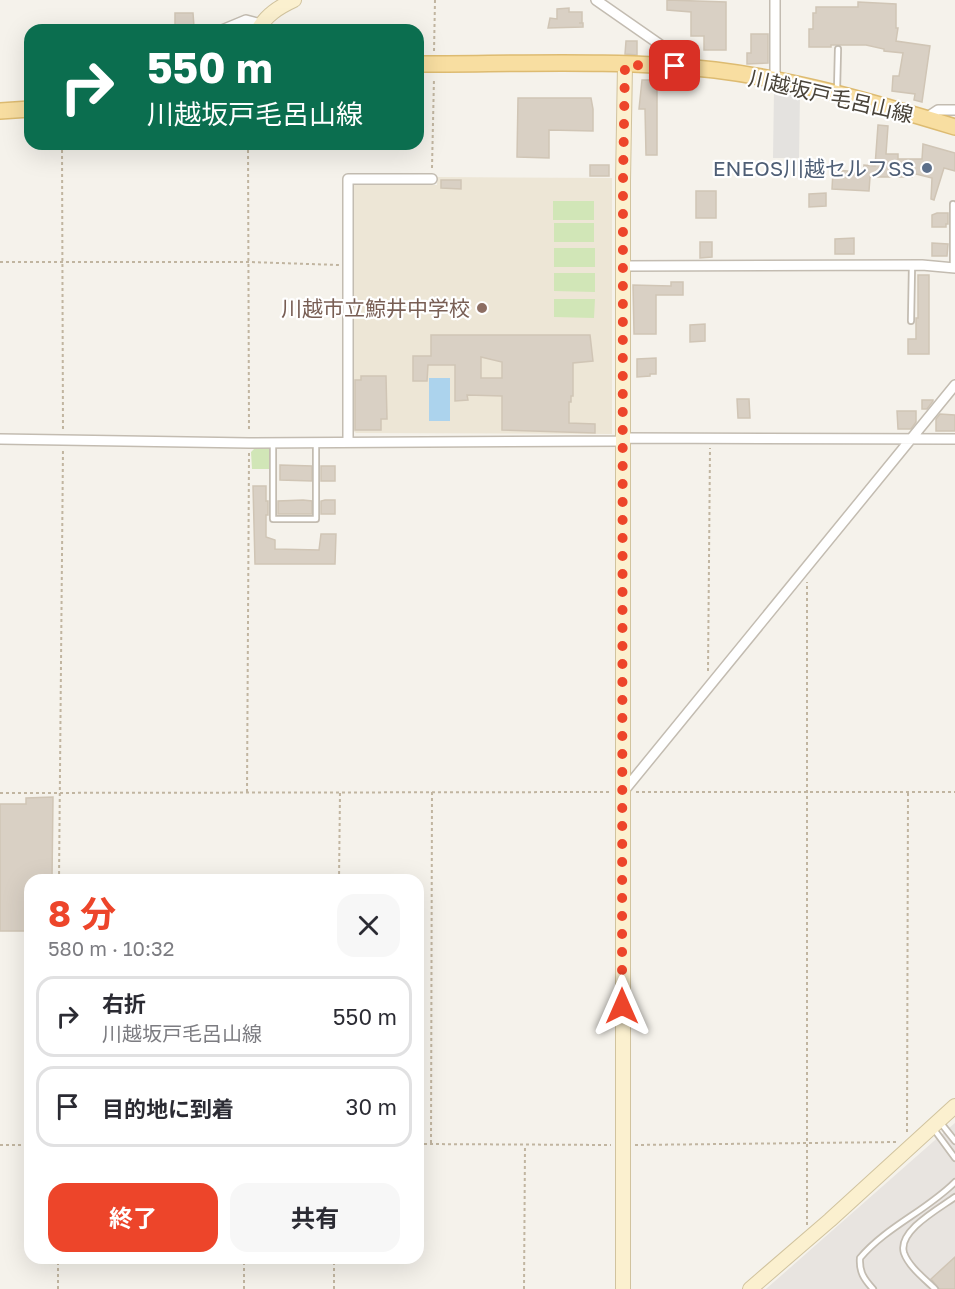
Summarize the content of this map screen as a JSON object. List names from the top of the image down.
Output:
{
  "streets": {
    "main road": ["川越坂戸毛呂山線"]
  },
  "places": ["ENEOS川越セルフSS", "川越市立鯨井中学校"],
  "page": {
    "turn": ["550 m", "川越坂戸毛呂山線"],
    "heading": ["8 分", "580 m · 10:32"],
    "list": [
      {
        "name": "右折",
        "note": "川越坂戸毛呂山線",
        "value": "550 m"
      },
      {
        "name": "目的地に到着",
        "value": "30 m"
      }
    ],
    "buttons": ["終了", "共有"]
  }
}
